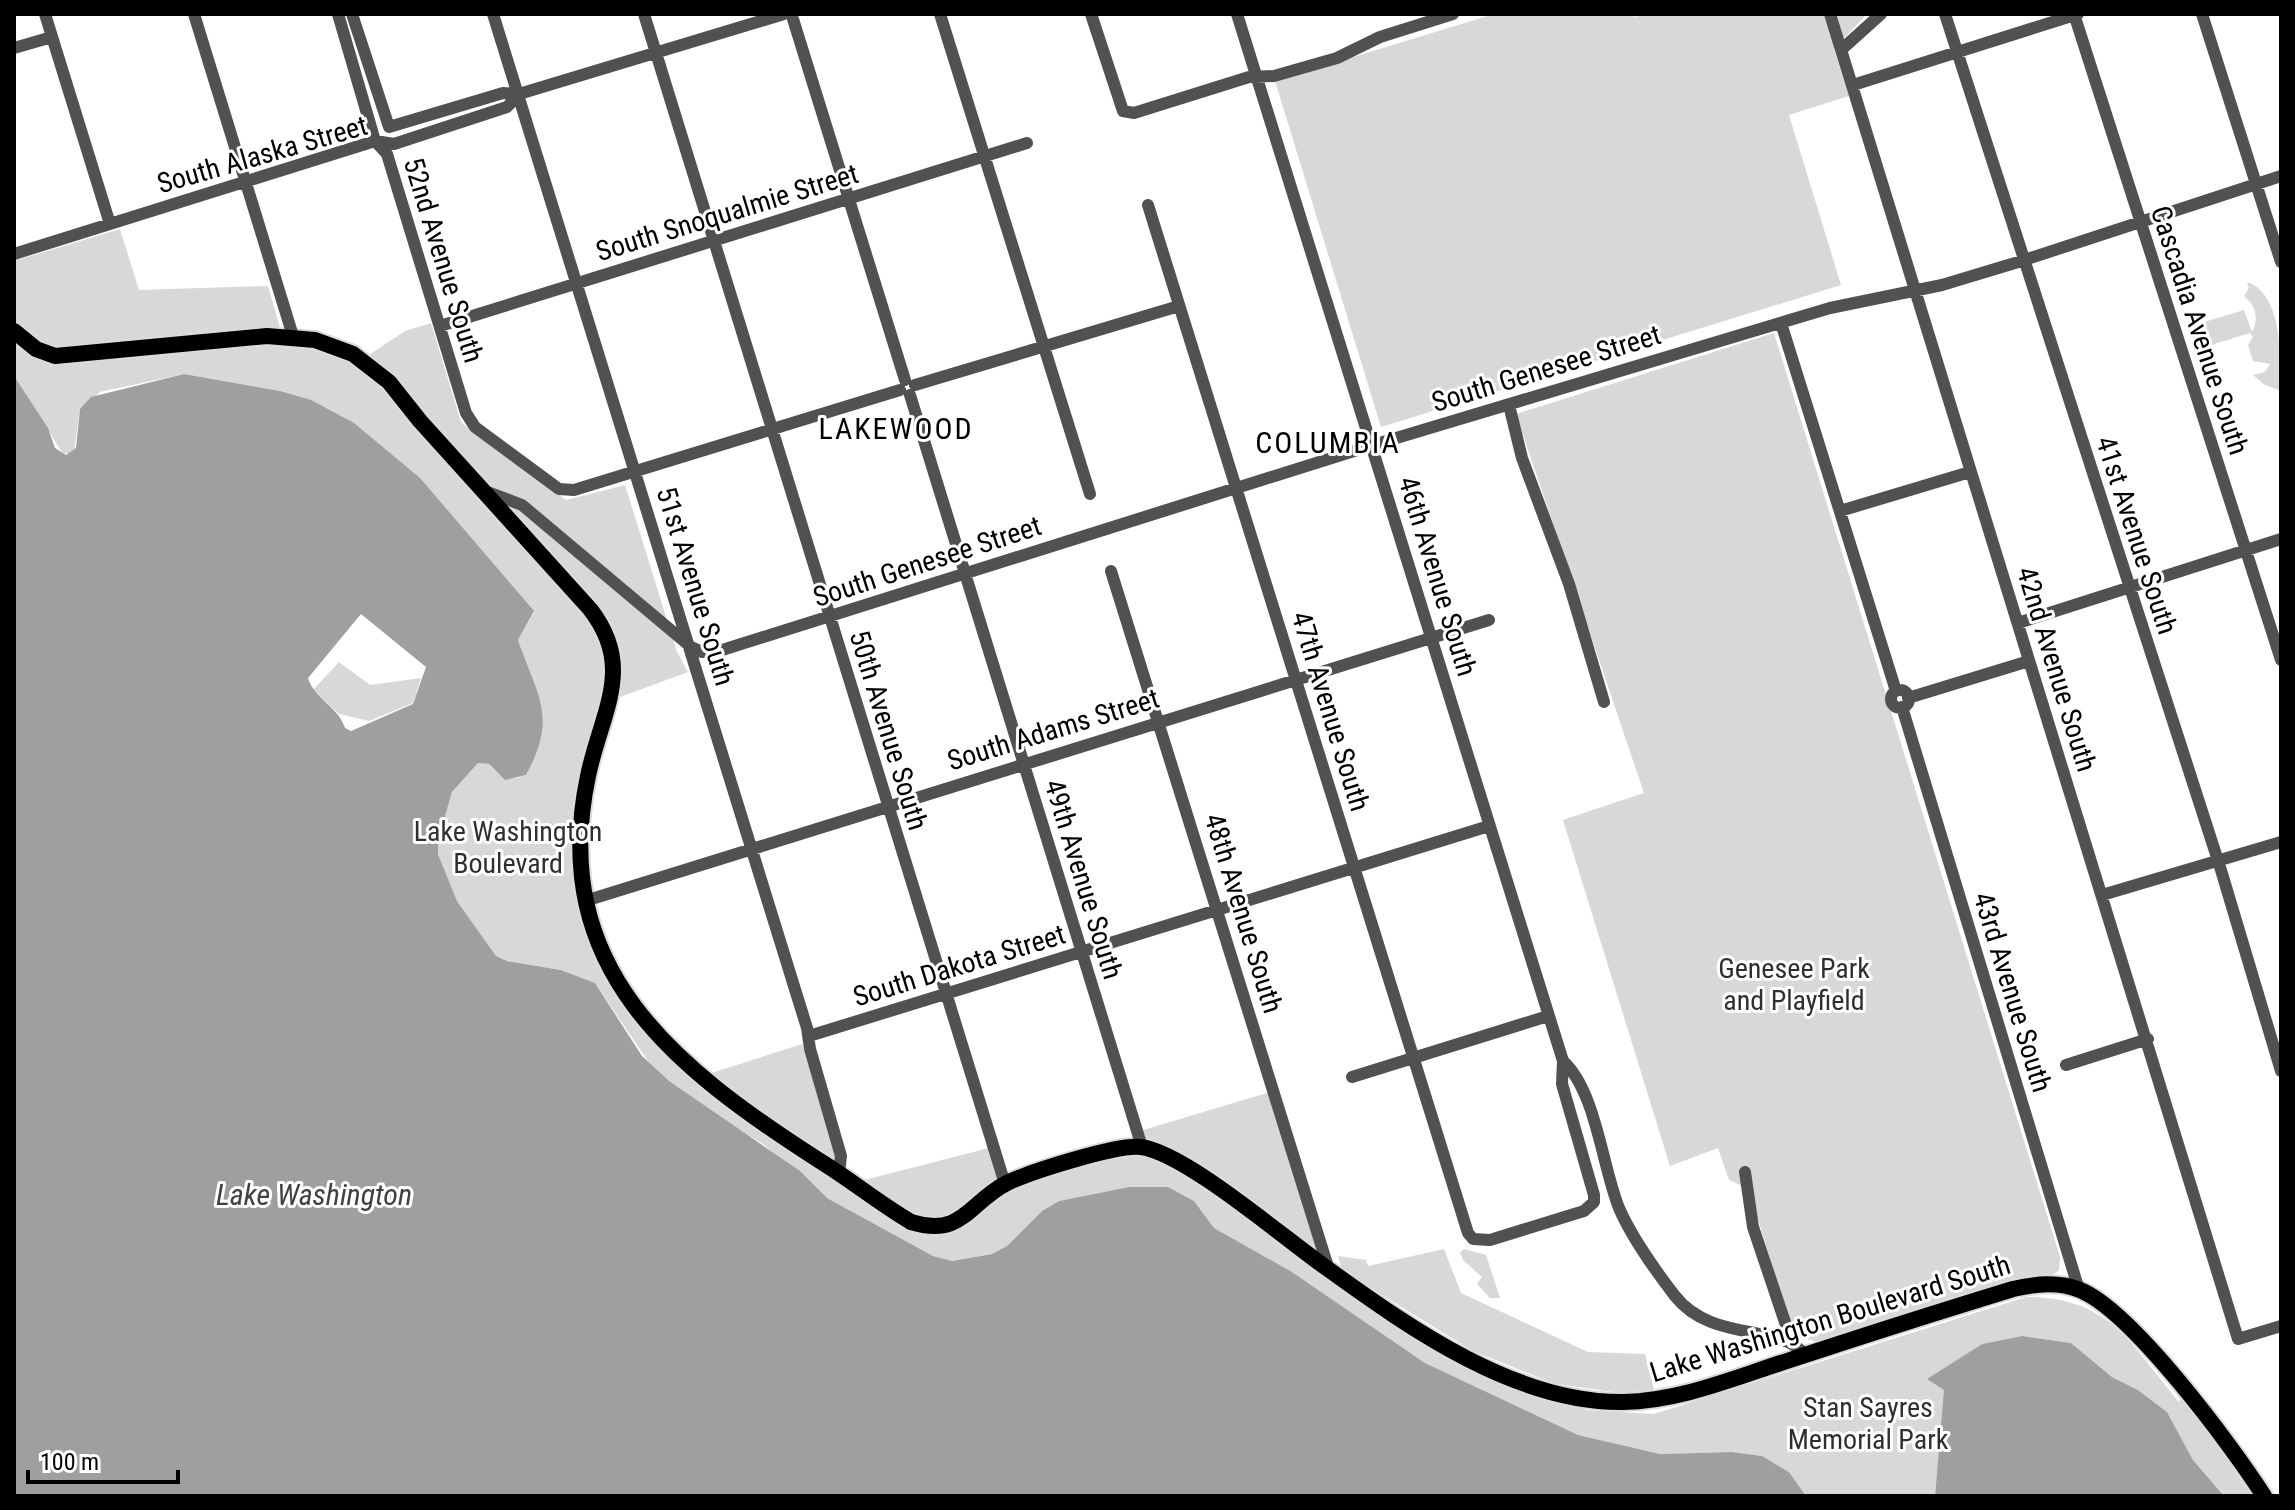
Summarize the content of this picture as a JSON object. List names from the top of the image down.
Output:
{
  "streets": {
    "main road": ["Lake Washington Boulevard South"],
    "street": [
      "South Alaska Street",
      "South Snoqualmie Street",
      "52nd Avenue South",
      "Cascadia Avenue South",
      "South Genesee Street",
      "41st Avenue South",
      "46th Avenue South",
      "51st Avenue South",
      "42nd Avenue South",
      "47th Avenue South",
      "South Adams Street",
      "50th Avenue South",
      "49th Avenue South",
      "48th Avenue South",
      "South Dakota Street",
      "43rd Avenue South"
    ]
  },
  "crossings": [
    ["South Alaska Street", "52nd Avenue South"],
    ["South Alaska Street", "51st Avenue South"],
    ["South Alaska Street", "50th Avenue South"],
    ["South Alaska Street", "49th Avenue South"],
    ["South Snoqualmie Street", "52nd Avenue South"],
    ["South Snoqualmie Street", "51st Avenue South"],
    ["South Snoqualmie Street", "50th Avenue South"],
    ["South Snoqualmie Street", "49th Avenue South"],
    ["52nd Avenue South", "51st Avenue South"],
    ["Cascadia Avenue South", "South Genesee Street"],
    ["South Genesee Street", "41st Avenue South"],
    ["South Genesee Street", "46th Avenue South"],
    ["South Genesee Street", "51st Avenue South"],
    ["South Genesee Street", "42nd Avenue South"],
    ["South Genesee Street", "47th Avenue South"],
    ["South Genesee Street", "50th Avenue South"],
    ["South Genesee Street", "49th Avenue South"],
    ["46th Avenue South", "47th Avenue South"],
    ["46th Avenue South", "South Adams Street"],
    ["46th Avenue South", "South Dakota Street"],
    ["46th Avenue South", "Lake Washington Boulevard South"],
    ["51st Avenue South", "South Adams Street"],
    ["51st Avenue South", "South Dakota Street"],
    ["51st Avenue South", "Lake Washington Boulevard South"],
    ["47th Avenue South", "South Adams Street"],
    ["47th Avenue South", "South Dakota Street"],
    ["South Adams Street", "50th Avenue South"],
    ["South Adams Street", "49th Avenue South"],
    ["South Adams Street", "48th Avenue South"],
    ["South Adams Street", "Lake Washington Boulevard South"],
    ["50th Avenue South", "South Dakota Street"],
    ["50th Avenue South", "Lake Washington Boulevard South"],
    ["49th Avenue South", "South Dakota Street"],
    ["49th Avenue South", "Lake Washington Boulevard South"],
    ["48th Avenue South", "South Dakota Street"],
    ["48th Avenue South", "Lake Washington Boulevard South"],
    ["43rd Avenue South", "Lake Washington Boulevard South"]
  ],
  "districts": ["LAKEWOOD", "COLUMBIA"],
  "water": ["Lake Washington"],
  "parks": ["Lake Washington Boulevard", "Genesee Park and Playfield", "Stan Sayres Memorial Park"],
  "scale_bar": "100 m"
}
